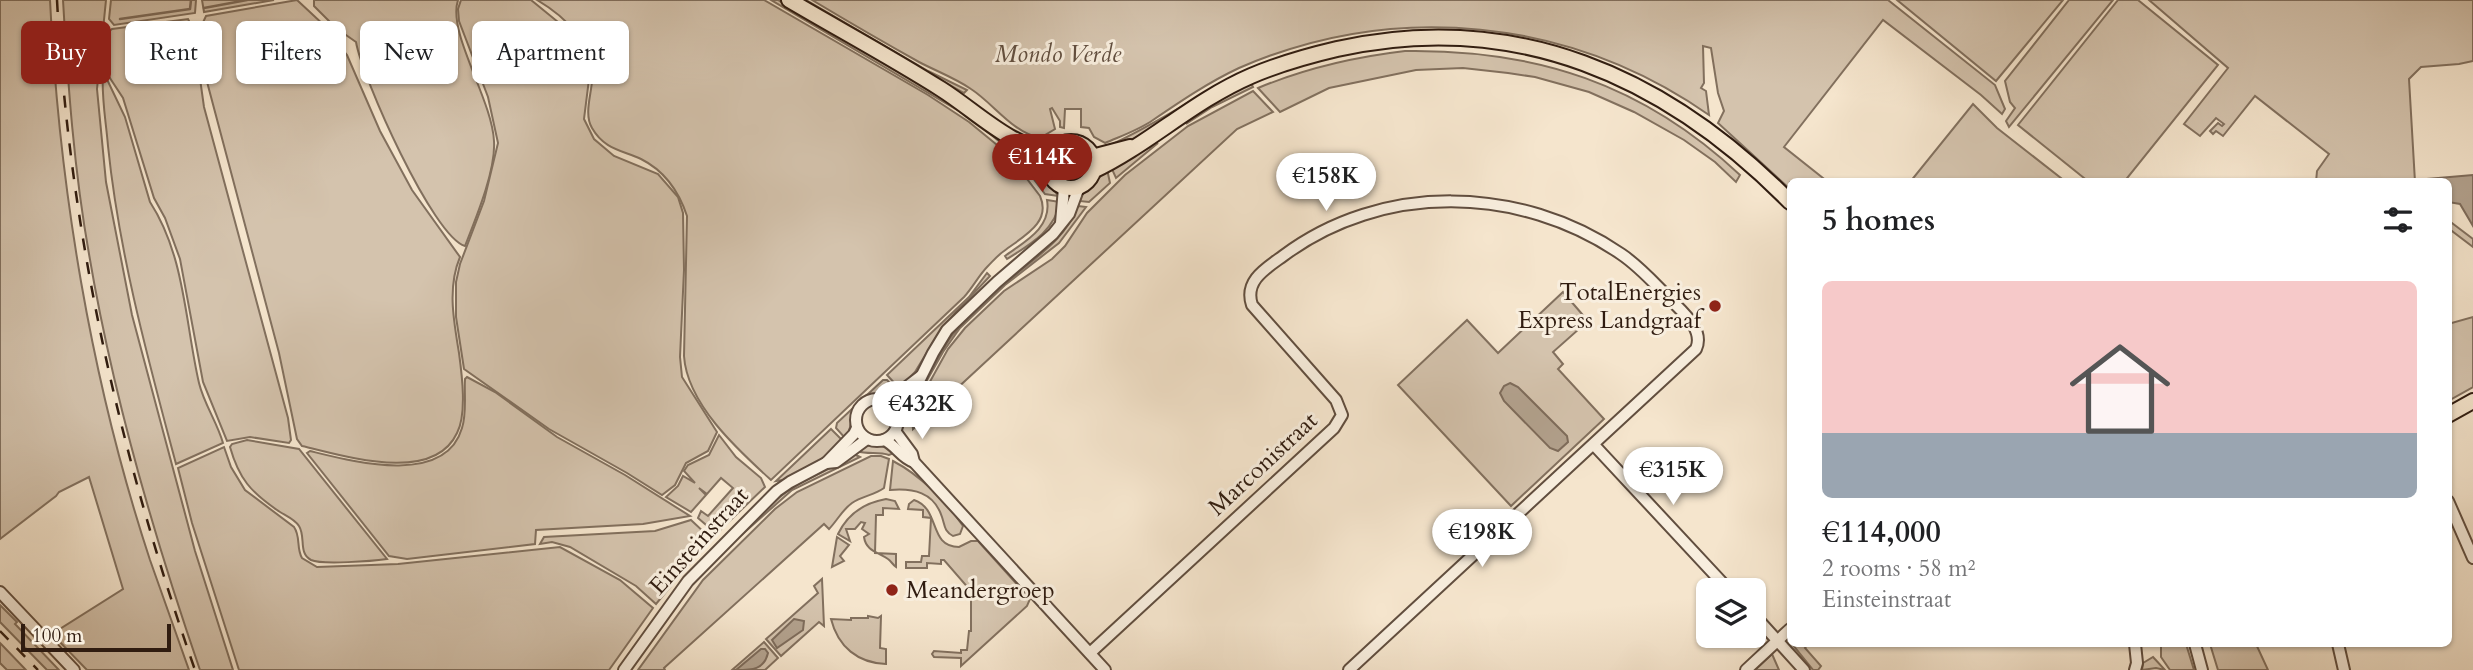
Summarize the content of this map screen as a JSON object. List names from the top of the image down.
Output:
{
  "streets": {
    "street": ["Marconistraat", "Einsteinstraat"]
  },
  "parks": ["Mondo Verde"],
  "places": ["TotalEnergies Express Landgraaf", "Meandergroep"],
  "scale_bar": "100 m",
  "page": {
    "chip": [
      "Buy",
      "Rent",
      "Filters",
      "New",
      "Apartment"
    ],
    "price": [
      "€114K",
      "€158K",
      "€432K",
      "€315K",
      "€198K"
    ],
    "heading": "5 homes",
    "list": [
      {
        "name": "€114,000",
        "note": "2 rooms · 58 m² · Einsteinstraat"
      }
    ],
    "scale": "100 m"
  }
}
